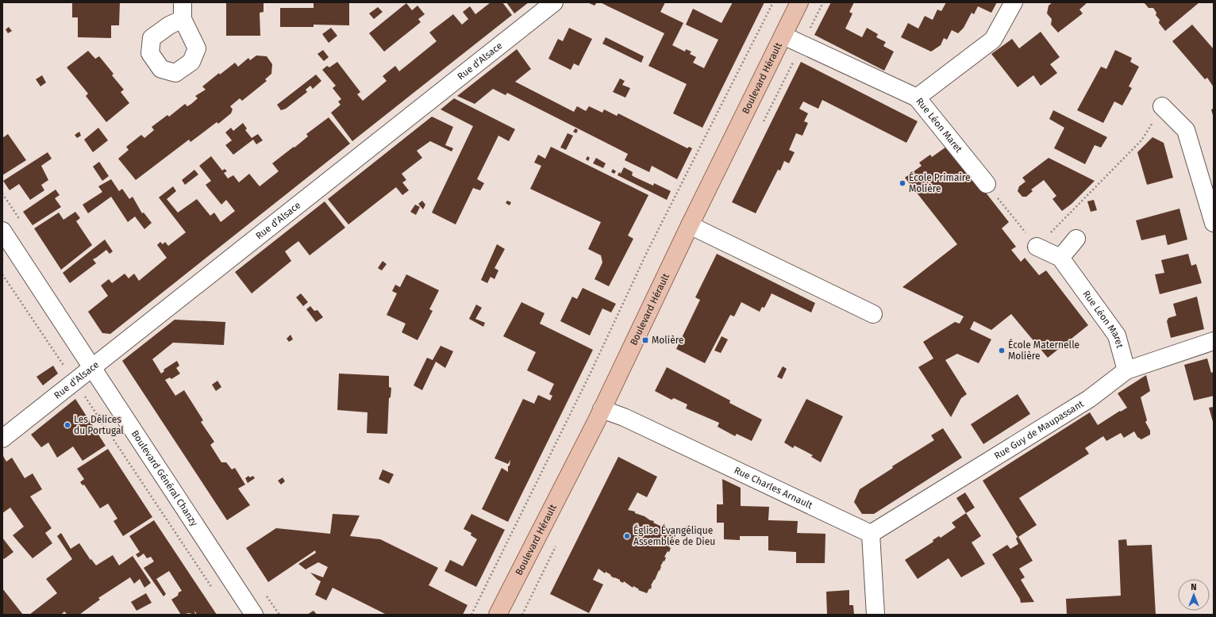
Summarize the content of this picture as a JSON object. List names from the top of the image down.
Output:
{
  "streets": {
    "main road": ["Boulevard Hérault"],
    "street": [
      "Rue d’Alsace",
      "Rue Léon Maret",
      "Rue Guy de Maupassant",
      "Boulevard Général Chanzy",
      "Rue Charles Arnault"
    ]
  },
  "crossings": [
    ["Rue d’Alsace", "Boulevard Général Chanzy"],
    ["Boulevard Hérault", "Rue Léon Maret"],
    ["Boulevard Hérault", "Rue Charles Arnault"],
    ["Rue Léon Maret", "Rue Guy de Maupassant"],
    ["Rue Guy de Maupassant", "Rue Charles Arnault"]
  ],
  "places": {
    "other": [
      "École Primaire Molière",
      "École Maternelle Molière",
      "Les Délices du Portugal",
      "Église Évangélique Assemblée de Dieu"
    ],
    "transit": ["Molière"]
  },
  "north": "top"
}
